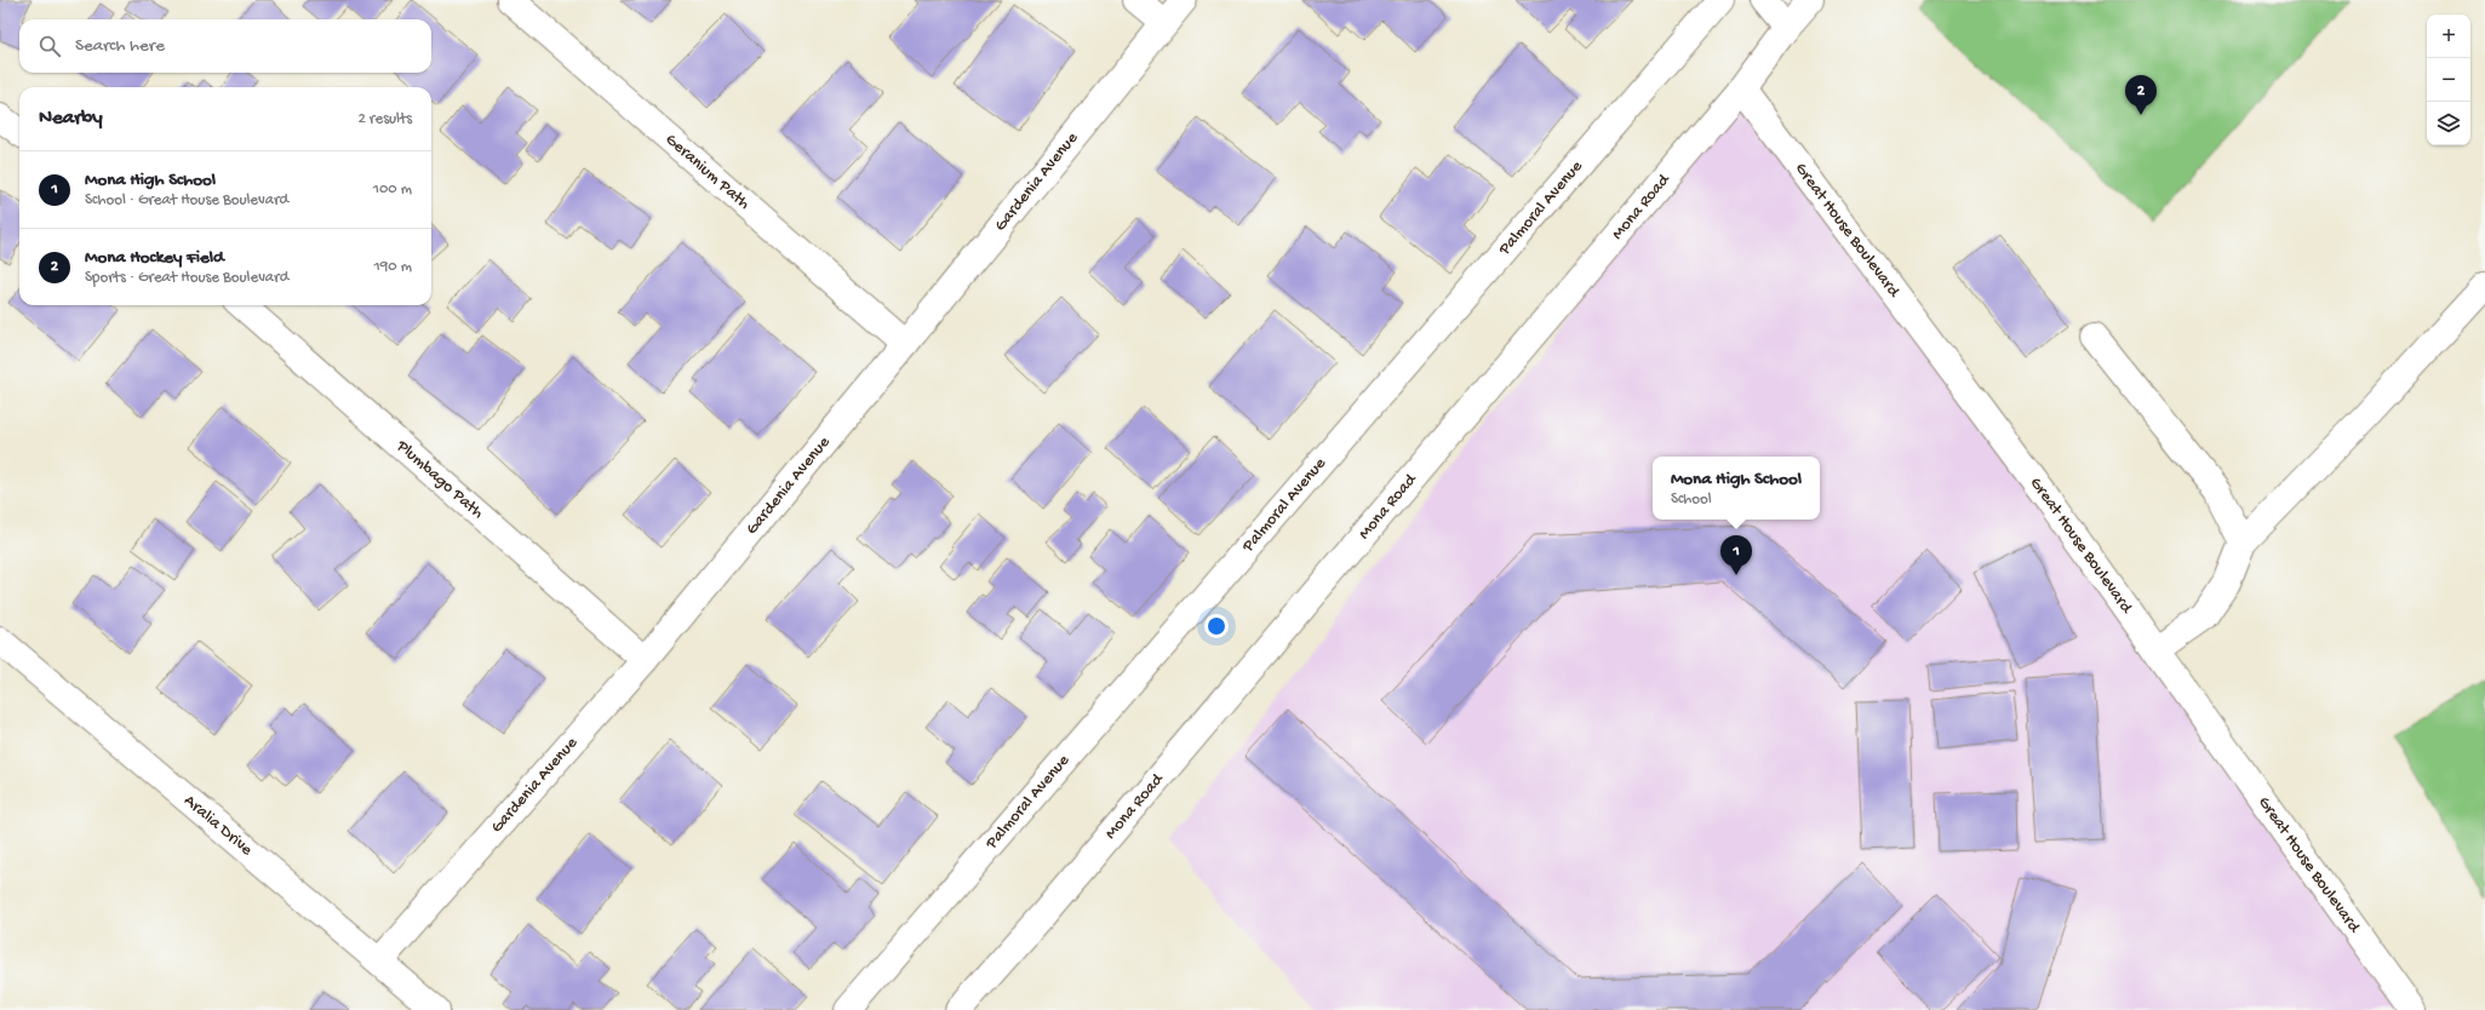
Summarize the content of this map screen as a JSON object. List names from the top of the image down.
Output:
{
  "streets": {
    "street": [
      "Geranium Path",
      "Gardenia Avenue",
      "Mona Road",
      "Palmoral Avenue",
      "Great House Boulevard",
      "Plumbago Path",
      "Aralia Drive"
    ]
  },
  "crossings": [
    ["Geranium Path", "Gardenia Avenue"],
    ["Gardenia Avenue", "Plumbago Path"],
    ["Gardenia Avenue", "Aralia Drive"],
    ["Mona Road", "Great House Boulevard"]
  ],
  "page": {
    "map_buttons": ["+", "−"],
    "search": "Search here",
    "pins": ["2", "1"],
    "heading": ["Nearby", "2 results"],
    "list": [
      {
        "mark": "1",
        "name": "Mona High School",
        "note": "School · Great House Boulevard",
        "value": "100 m"
      },
      {
        "mark": "2",
        "name": "Mona Hockey Field",
        "note": "Sports · Great House Boulevard",
        "value": "190 m"
      }
    ],
    "popup": ["Mona High School", "School"]
  }
}
